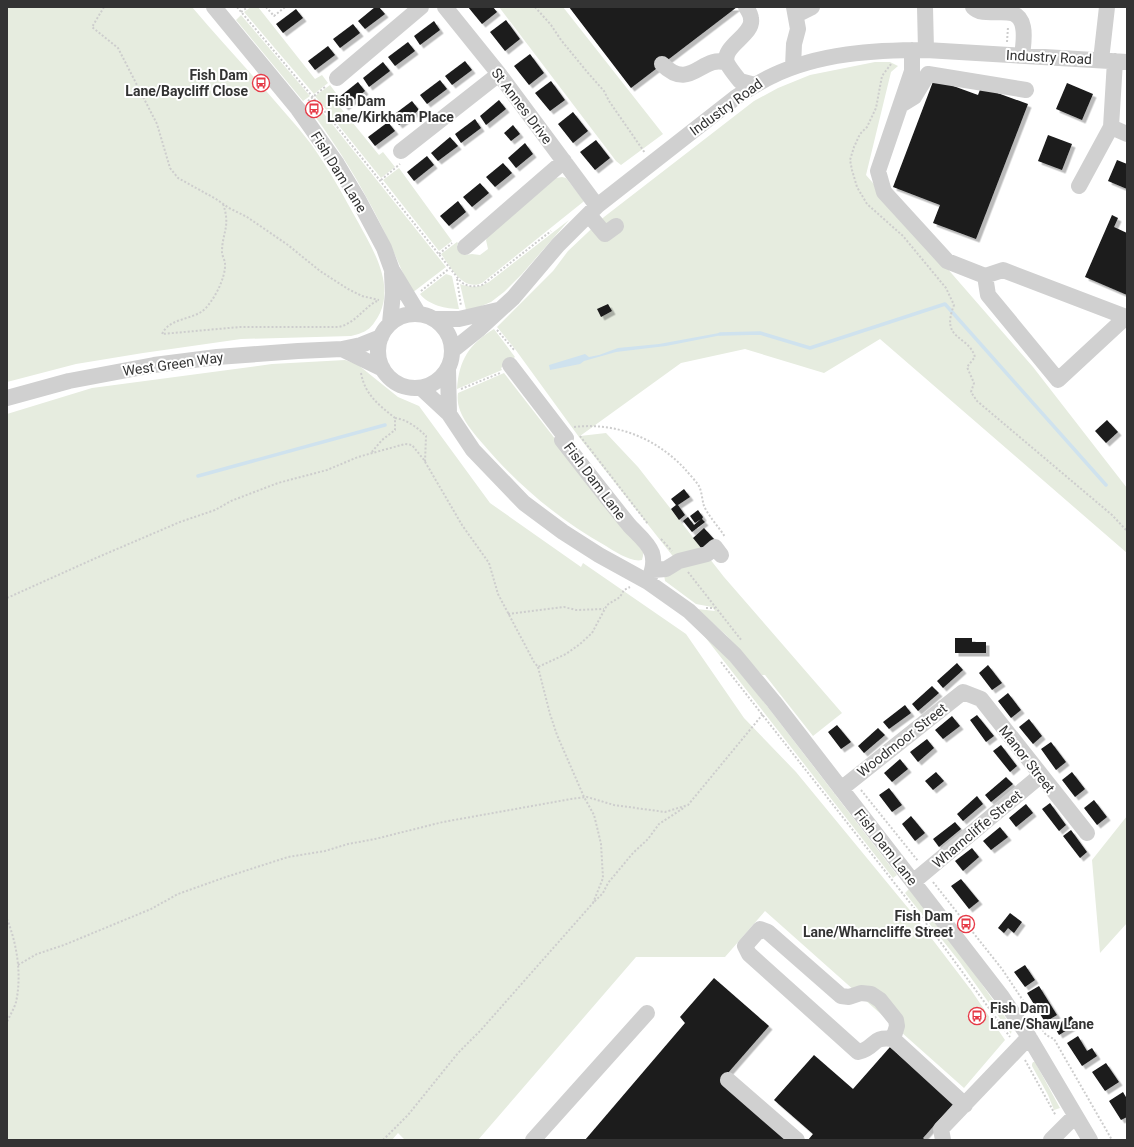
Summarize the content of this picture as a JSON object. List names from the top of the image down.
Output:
{
  "streets": {
    "street": [
      "Industry Road",
      "St Annes Drive",
      "Fish Dam Lane",
      "West Green Way",
      "Woodmoor Street",
      "Manor Street",
      "Wharncliffe Street"
    ]
  },
  "crossings": [
    ["Industry Road", "St Annes Drive"],
    ["Industry Road", "Fish Dam Lane"],
    ["Industry Road", "West Green Way"],
    ["Fish Dam Lane", "West Green Way"],
    ["Fish Dam Lane", "Woodmoor Street"],
    ["Fish Dam Lane", "Wharncliffe Street"],
    ["Woodmoor Street", "Manor Street"],
    ["Manor Street", "Wharncliffe Street"]
  ],
  "places": {
    "bus stop": [
      "Fish Dam Lane/Baycliff Close",
      "Fish Dam Lane/Kirkham Place",
      "Fish Dam Lane/Wharncliffe Street",
      "Fish Dam Lane/Shaw Lane"
    ]
  }
}
